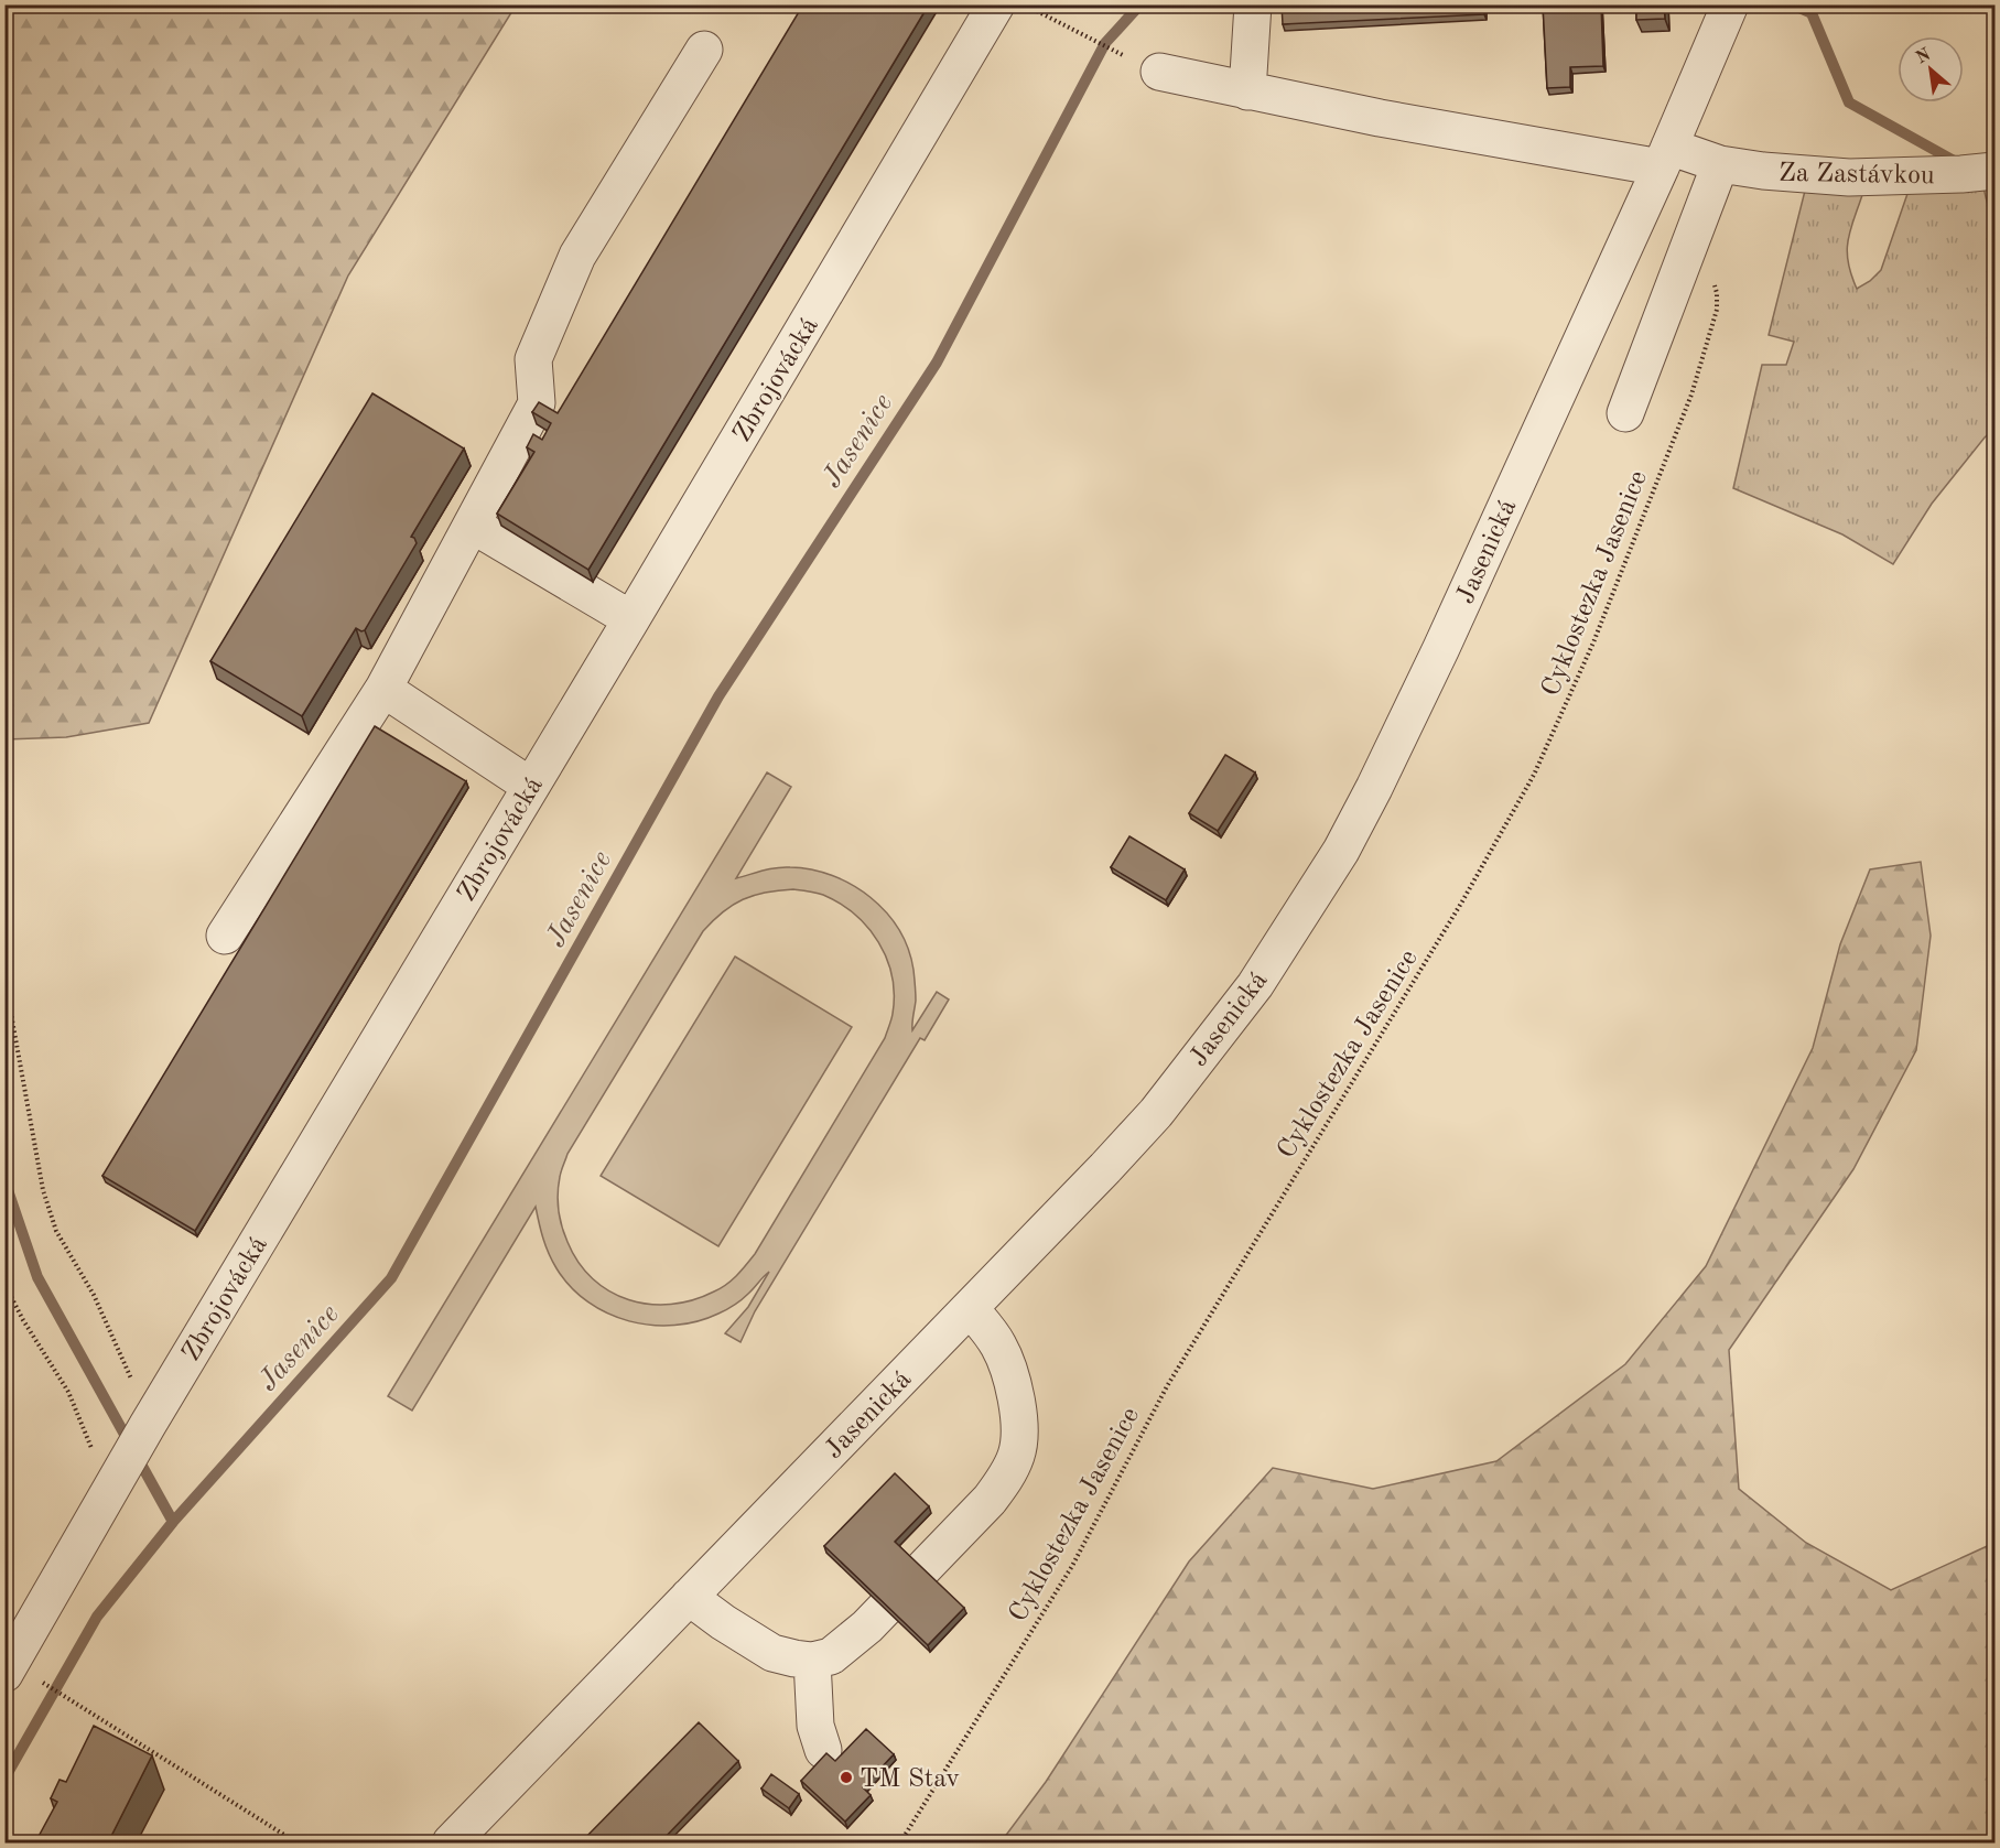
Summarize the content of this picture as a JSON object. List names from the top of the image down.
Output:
{
  "streets": {
    "street": ["Za Zastávkou", "Zbrojovácká", "Jasenická"],
    "path": ["Cyklostezka Jasenice"]
  },
  "crossings": [
    ["Za Zastávkou", "Jasenická"]
  ],
  "water": ["Jasenice"],
  "places": ["TM Stav"],
  "north": "top left"
}
